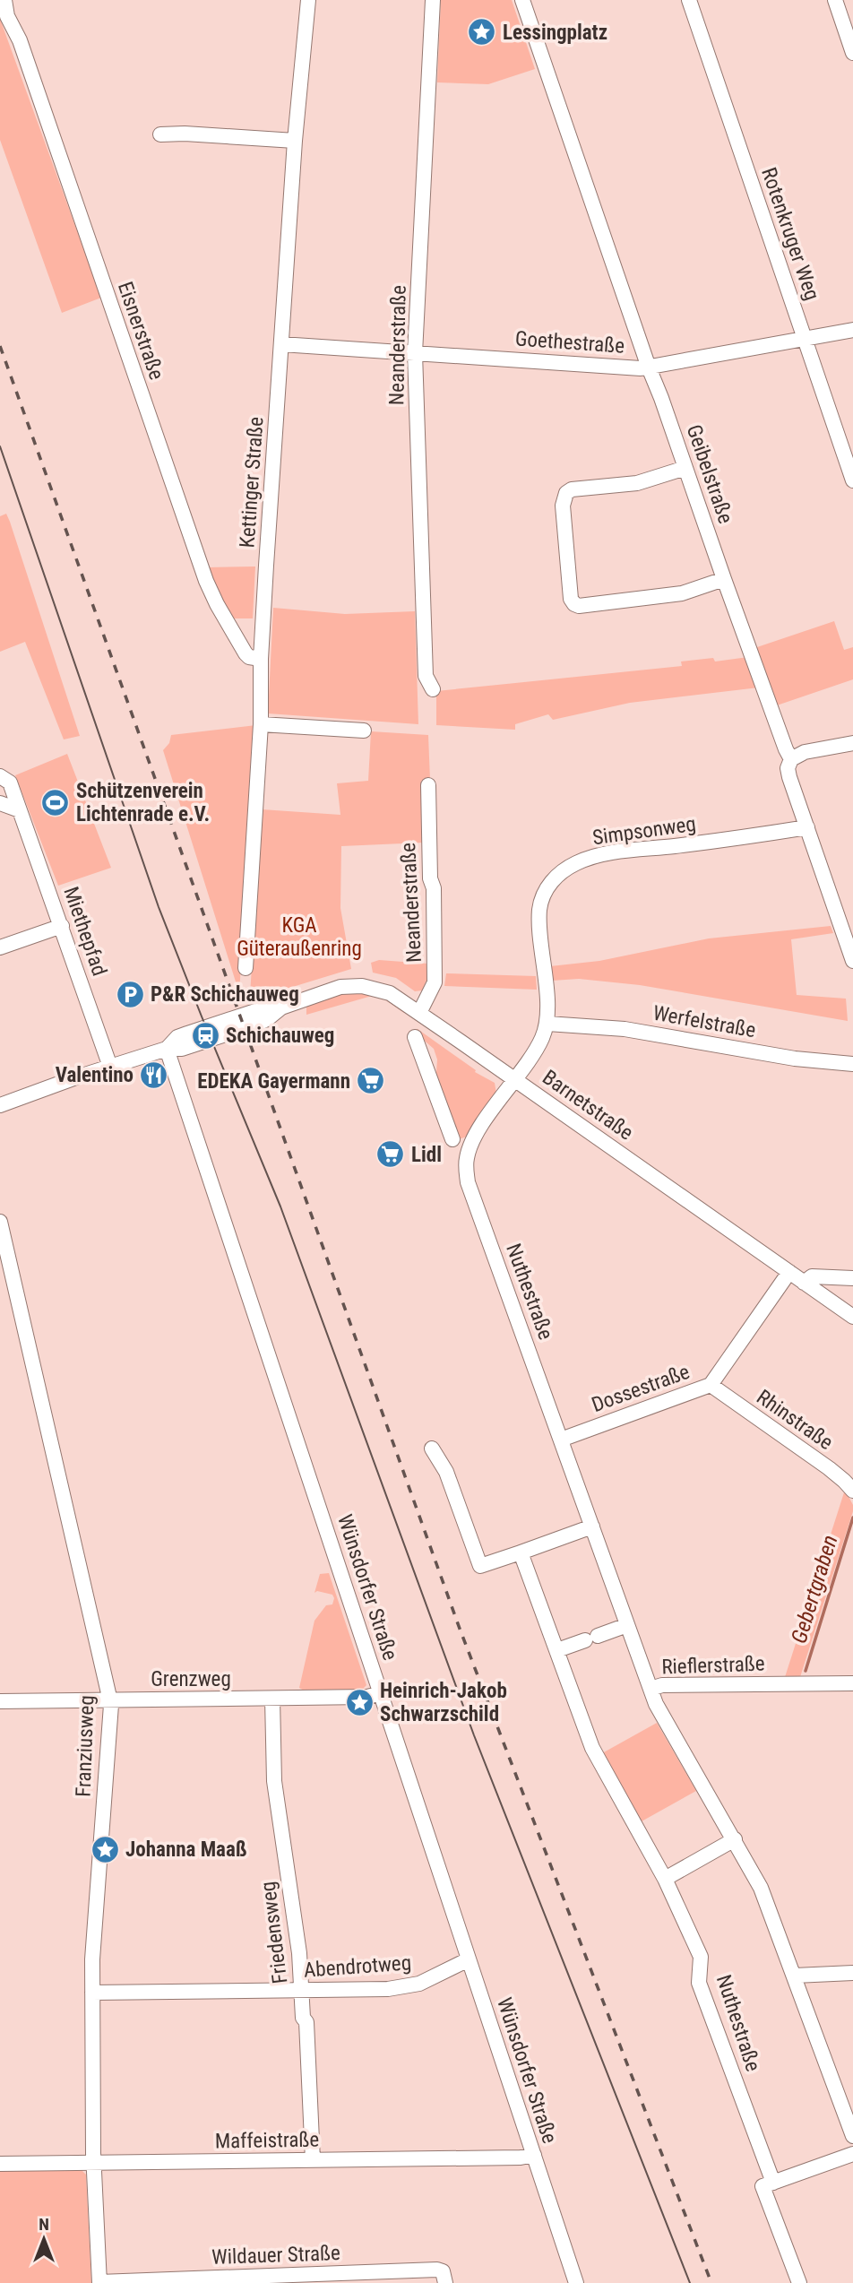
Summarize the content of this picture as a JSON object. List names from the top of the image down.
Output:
{
  "streets": {
    "street": [
      "Rotenkruger Weg",
      "Eisnerstraße",
      "Goethestraße",
      "Neanderstraße",
      "Geibelstraße",
      "Kettinger Straße",
      "Simpsonweg",
      "Miethepfad",
      "Werfelstraße",
      "Barnetstraße",
      "Nuthestraße",
      "Dossestraße",
      "Rhinstraße",
      "Wünsdorfer Straße",
      "Rieflerstraße",
      "Grenzweg",
      "Franziusweg",
      "Friedensweg",
      "Abendrotweg",
      "Maffeistraße",
      "Wildauer Straße"
    ]
  },
  "crossings": [
    ["Rotenkruger Weg", "Goethestraße"],
    ["Eisnerstraße", "Kettinger Straße"],
    ["Goethestraße", "Neanderstraße"],
    ["Goethestraße", "Geibelstraße"],
    ["Goethestraße", "Kettinger Straße"],
    ["Neanderstraße", "Barnetstraße"],
    ["Geibelstraße", "Simpsonweg"],
    ["Simpsonweg", "Werfelstraße"],
    ["Simpsonweg", "Barnetstraße"],
    ["Simpsonweg", "Nuthestraße"],
    ["Barnetstraße", "Nuthestraße"],
    ["Barnetstraße", "Dossestraße"],
    ["Barnetstraße", "Wünsdorfer Straße"],
    ["Nuthestraße", "Dossestraße"],
    ["Nuthestraße", "Rieflerstraße"],
    ["Dossestraße", "Rhinstraße"],
    ["Wünsdorfer Straße", "Grenzweg"],
    ["Wünsdorfer Straße", "Abendrotweg"],
    ["Wünsdorfer Straße", "Maffeistraße"],
    ["Grenzweg", "Franziusweg"],
    ["Grenzweg", "Friedensweg"],
    ["Franziusweg", "Abendrotweg"],
    ["Franziusweg", "Maffeistraße"],
    ["Franziusweg", "Wildauer Straße"],
    ["Friedensweg", "Abendrotweg"],
    ["Friedensweg", "Maffeistraße"]
  ],
  "water": ["Gebertgraben"],
  "parks": ["KGA Güteraußenring"],
  "places": {
    "place": ["Lessingplatz", "Heinrich-Jakob Schwarzschild", "Johanna Maaß"],
    "sports": ["Schützenverein Lichtenrade e.V."],
    "parking": ["P&R Schichauweg"],
    "station": ["Schichauweg"],
    "restaurant": ["Valentino"],
    "supermarket": ["EDEKA Gayermann", "Lidl"]
  },
  "north": "top"
}
